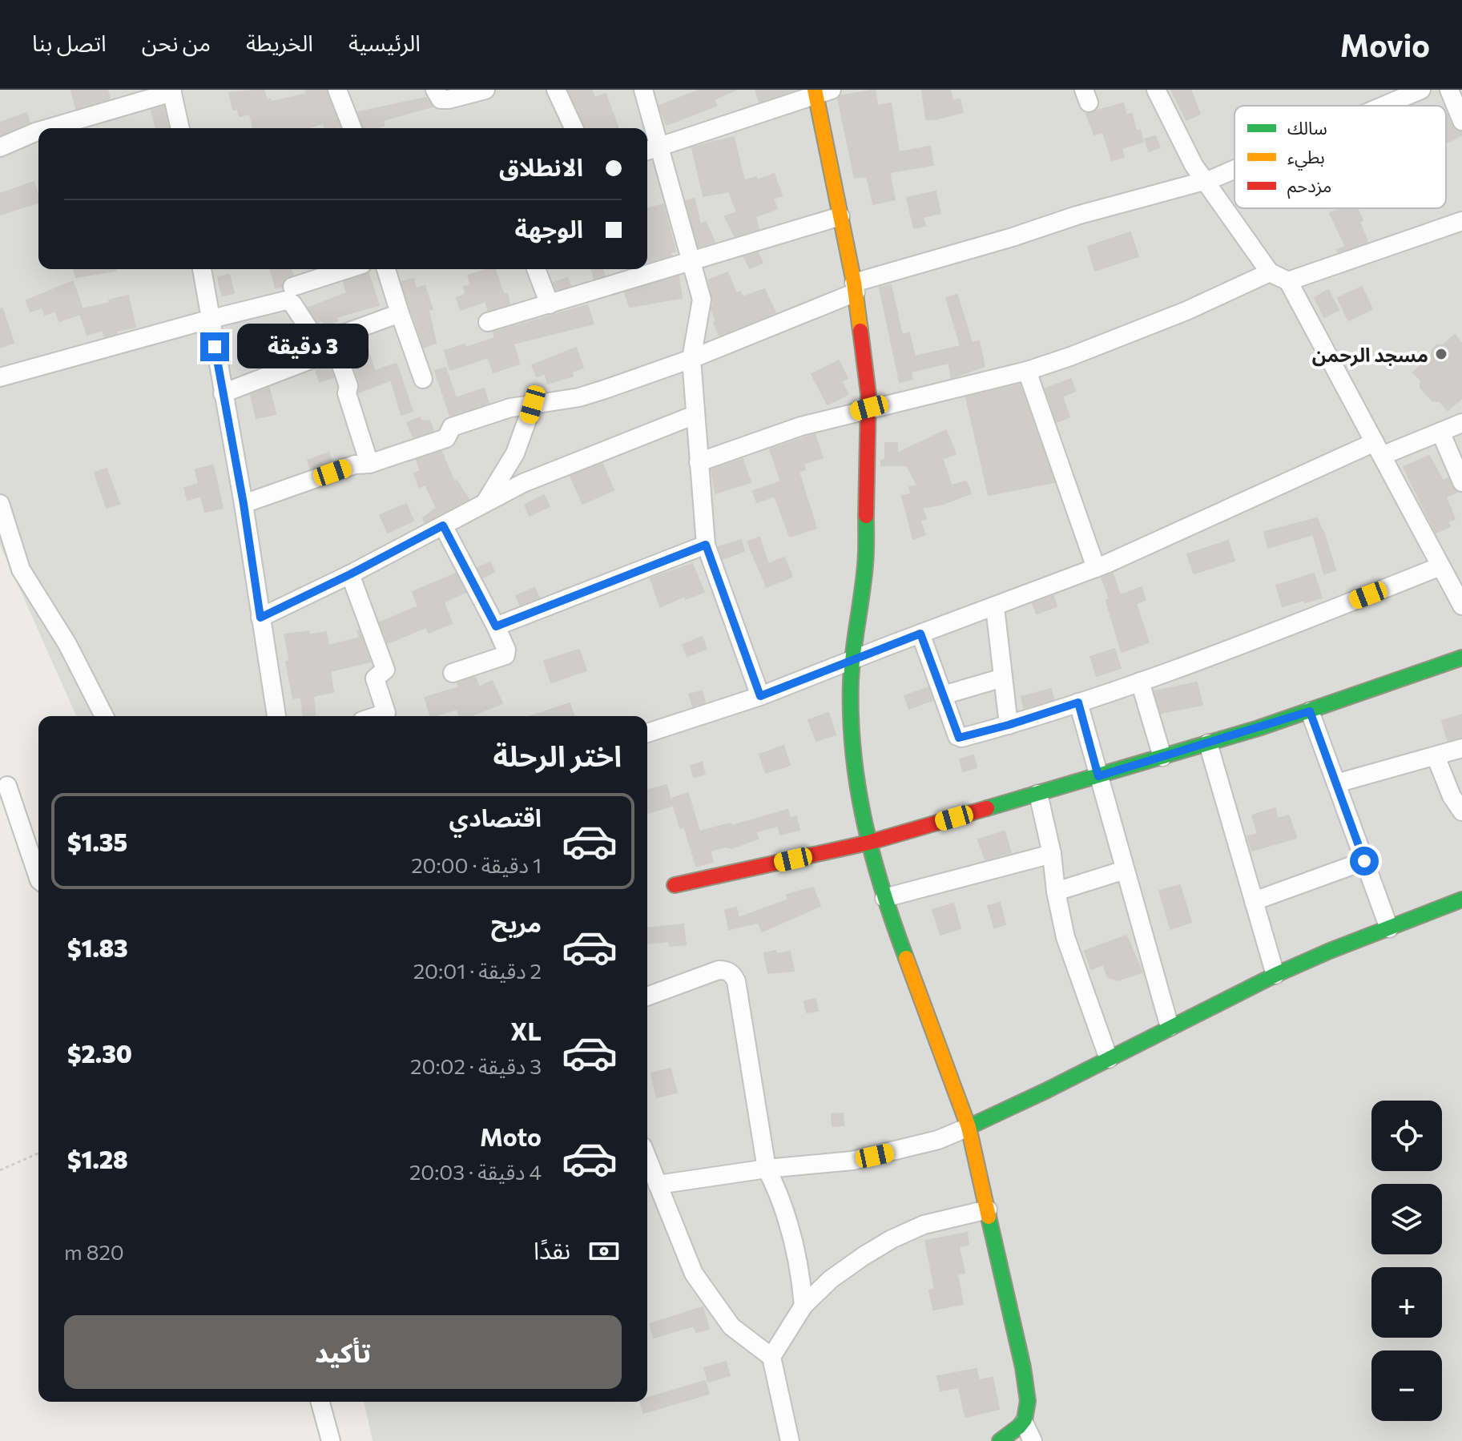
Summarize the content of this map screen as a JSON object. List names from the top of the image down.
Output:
{
  "places": ["مسجد الرحمن"],
  "legend": ["سالك", "بطيء", "مزدحم"],
  "page": {
    "header": "Movio",
    "nav": [
      "الرئيسية",
      "الخريطة",
      "من نحن",
      "اتصل بنا"
    ],
    "banner": ["الانطلاق", "الوجهة"],
    "bubble": "3 دقيقة",
    "heading": "اختر الرحلة",
    "list": [
      {
        "name": "اقتصادي",
        "note": "1 دقيقة · 20:00",
        "value": "$1.35"
      },
      {
        "name": "مريح",
        "note": "2 دقيقة · 20:01",
        "value": "$1.83"
      },
      {
        "name": "XL",
        "note": "3 دقيقة · 20:02",
        "value": "$2.30"
      },
      {
        "name": "Moto",
        "note": "4 دقيقة · 20:03",
        "value": "$1.28"
      }
    ],
    "map_buttons": ["+", "−"],
    "pay": ["نقدًا", "820 m"],
    "buttons": "تأكيد"
  }
}
